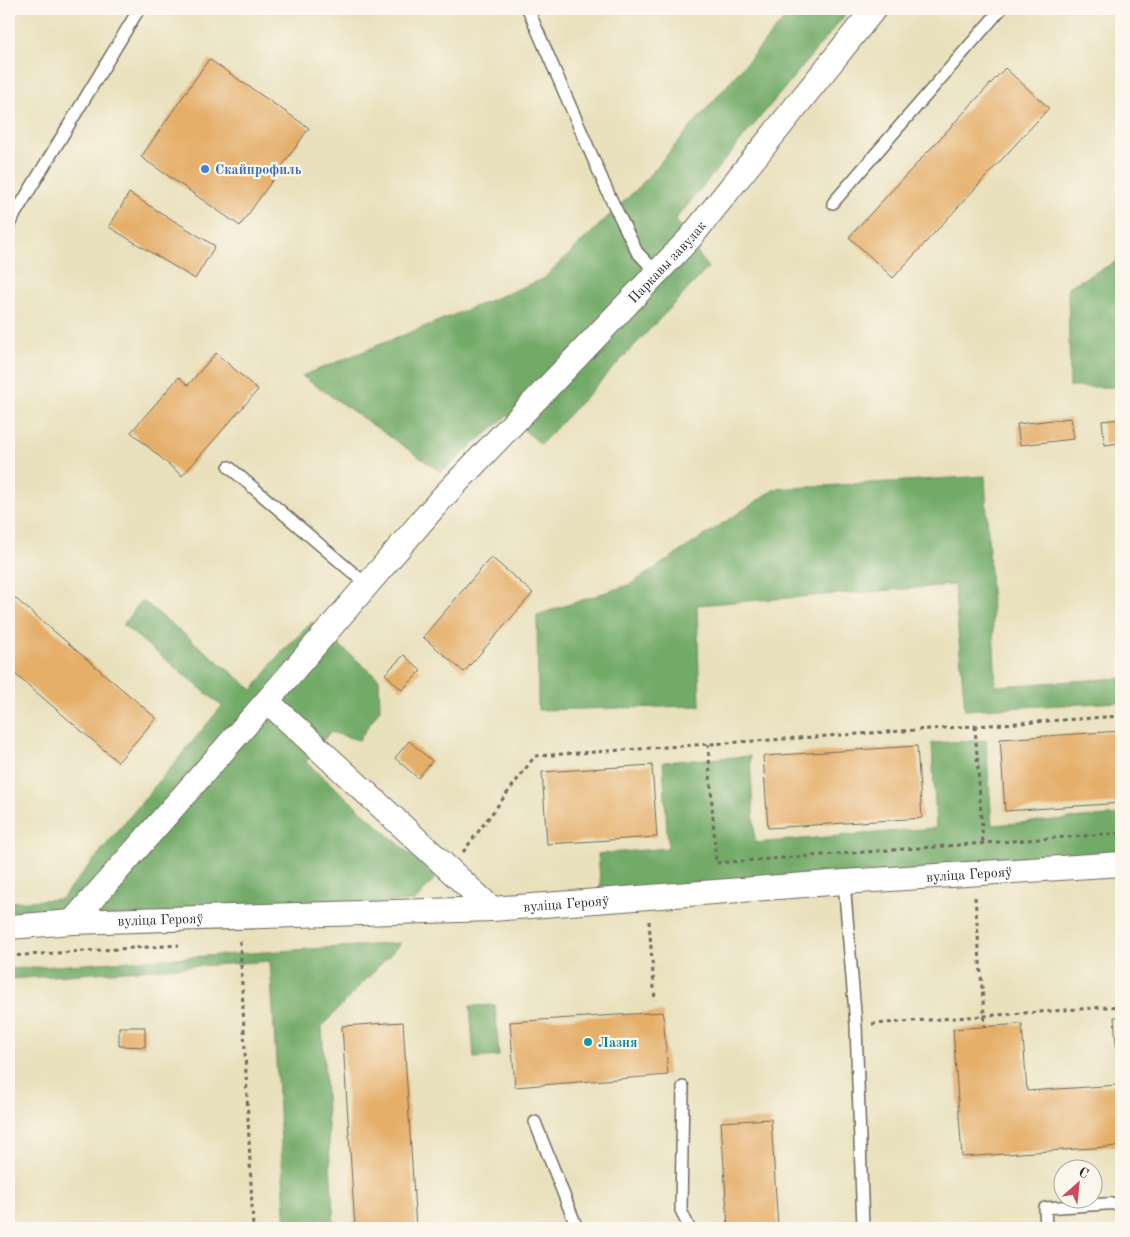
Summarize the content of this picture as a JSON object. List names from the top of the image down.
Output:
{
  "streets": {
    "street": ["Паркавы завулак", "вуліца Герояў"]
  },
  "crossings": [
    ["Паркавы завулак", "вуліца Герояў"]
  ],
  "places": ["Скайпрофиль", "Лазня"],
  "north": "top right"
}
